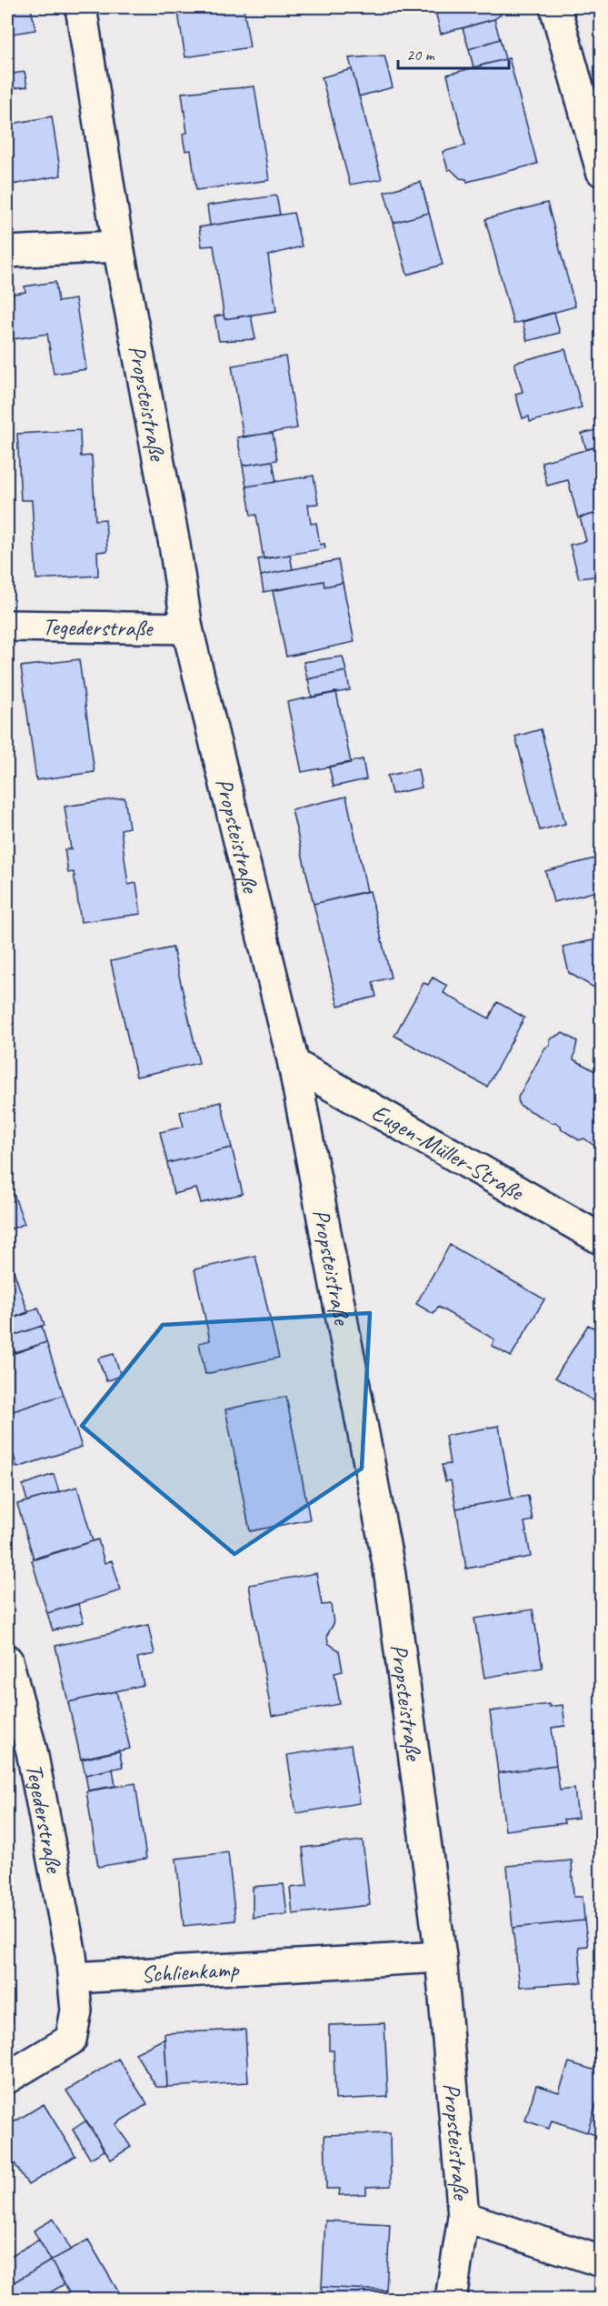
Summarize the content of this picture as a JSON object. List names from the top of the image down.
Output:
{
  "streets": {
    "street": [
      "Propsteistraße",
      "Tegederstraße",
      "Eugen-Müller-Straße",
      "Schlienkamp"
    ]
  },
  "crossings": [
    ["Propsteistraße", "Tegederstraße"],
    ["Propsteistraße", "Eugen-Müller-Straße"],
    ["Propsteistraße", "Schlienkamp"],
    ["Tegederstraße", "Schlienkamp"]
  ],
  "scale_bar": "20 m"
}
